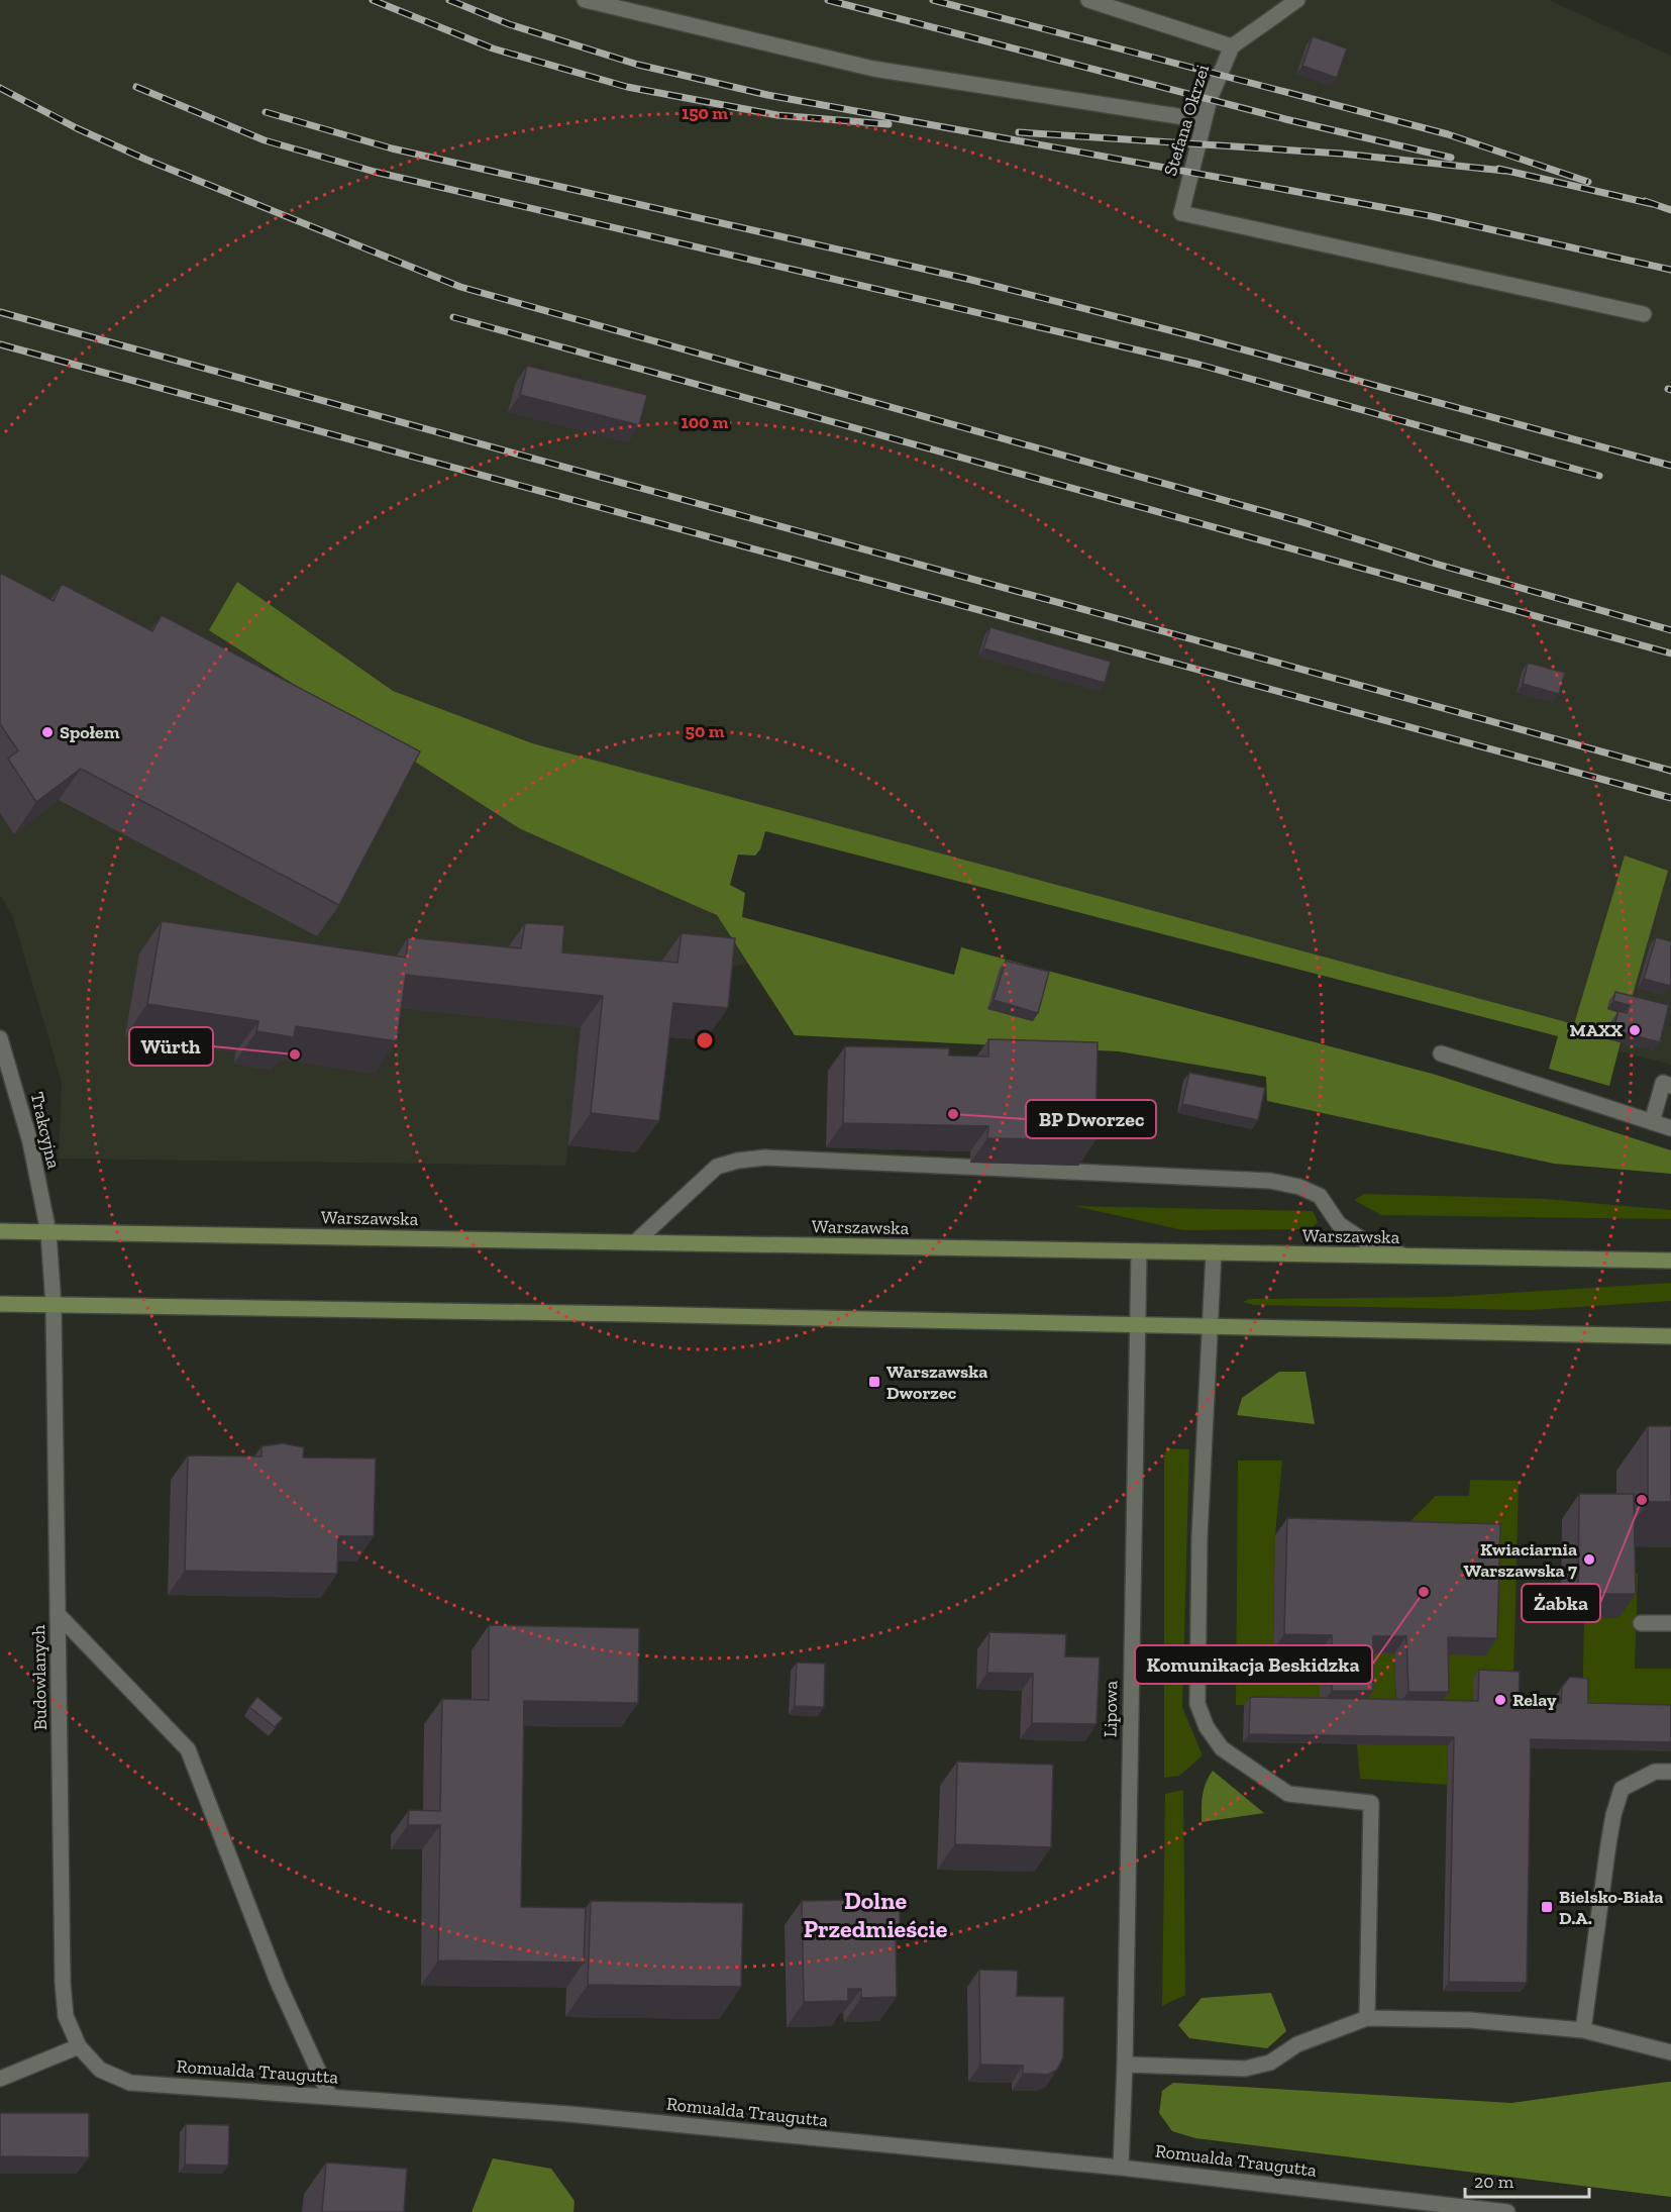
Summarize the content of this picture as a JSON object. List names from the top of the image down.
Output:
{
  "streets": {
    "main road": ["Warszawska"],
    "street": [
      "Stefana Okrzei",
      "Trakcyjna",
      "Budowlanych",
      "Lipowa",
      "Romualda Traugutta"
    ]
  },
  "crossings": [
    ["Trakcyjna", "Warszawska"],
    ["Warszawska", "Lipowa"],
    ["Budowlanych", "Romualda Traugutta"],
    ["Lipowa", "Romualda Traugutta"]
  ],
  "districts": ["Dolne Przedmieście"],
  "places": {
    "other": [
      "Społem",
      "MAXX",
      "Würth",
      "BP Dworzec",
      "Żabka",
      "Kwiaciarnia Warszawska 7",
      "Komunikacja Beskidzka",
      "Relay"
    ],
    "transit": ["Warszawska Dworzec", "Bielsko-Biała D.A."]
  },
  "scale_bar": "20 m",
  "rings": ["150 m", "100 m", "50 m"]
}
